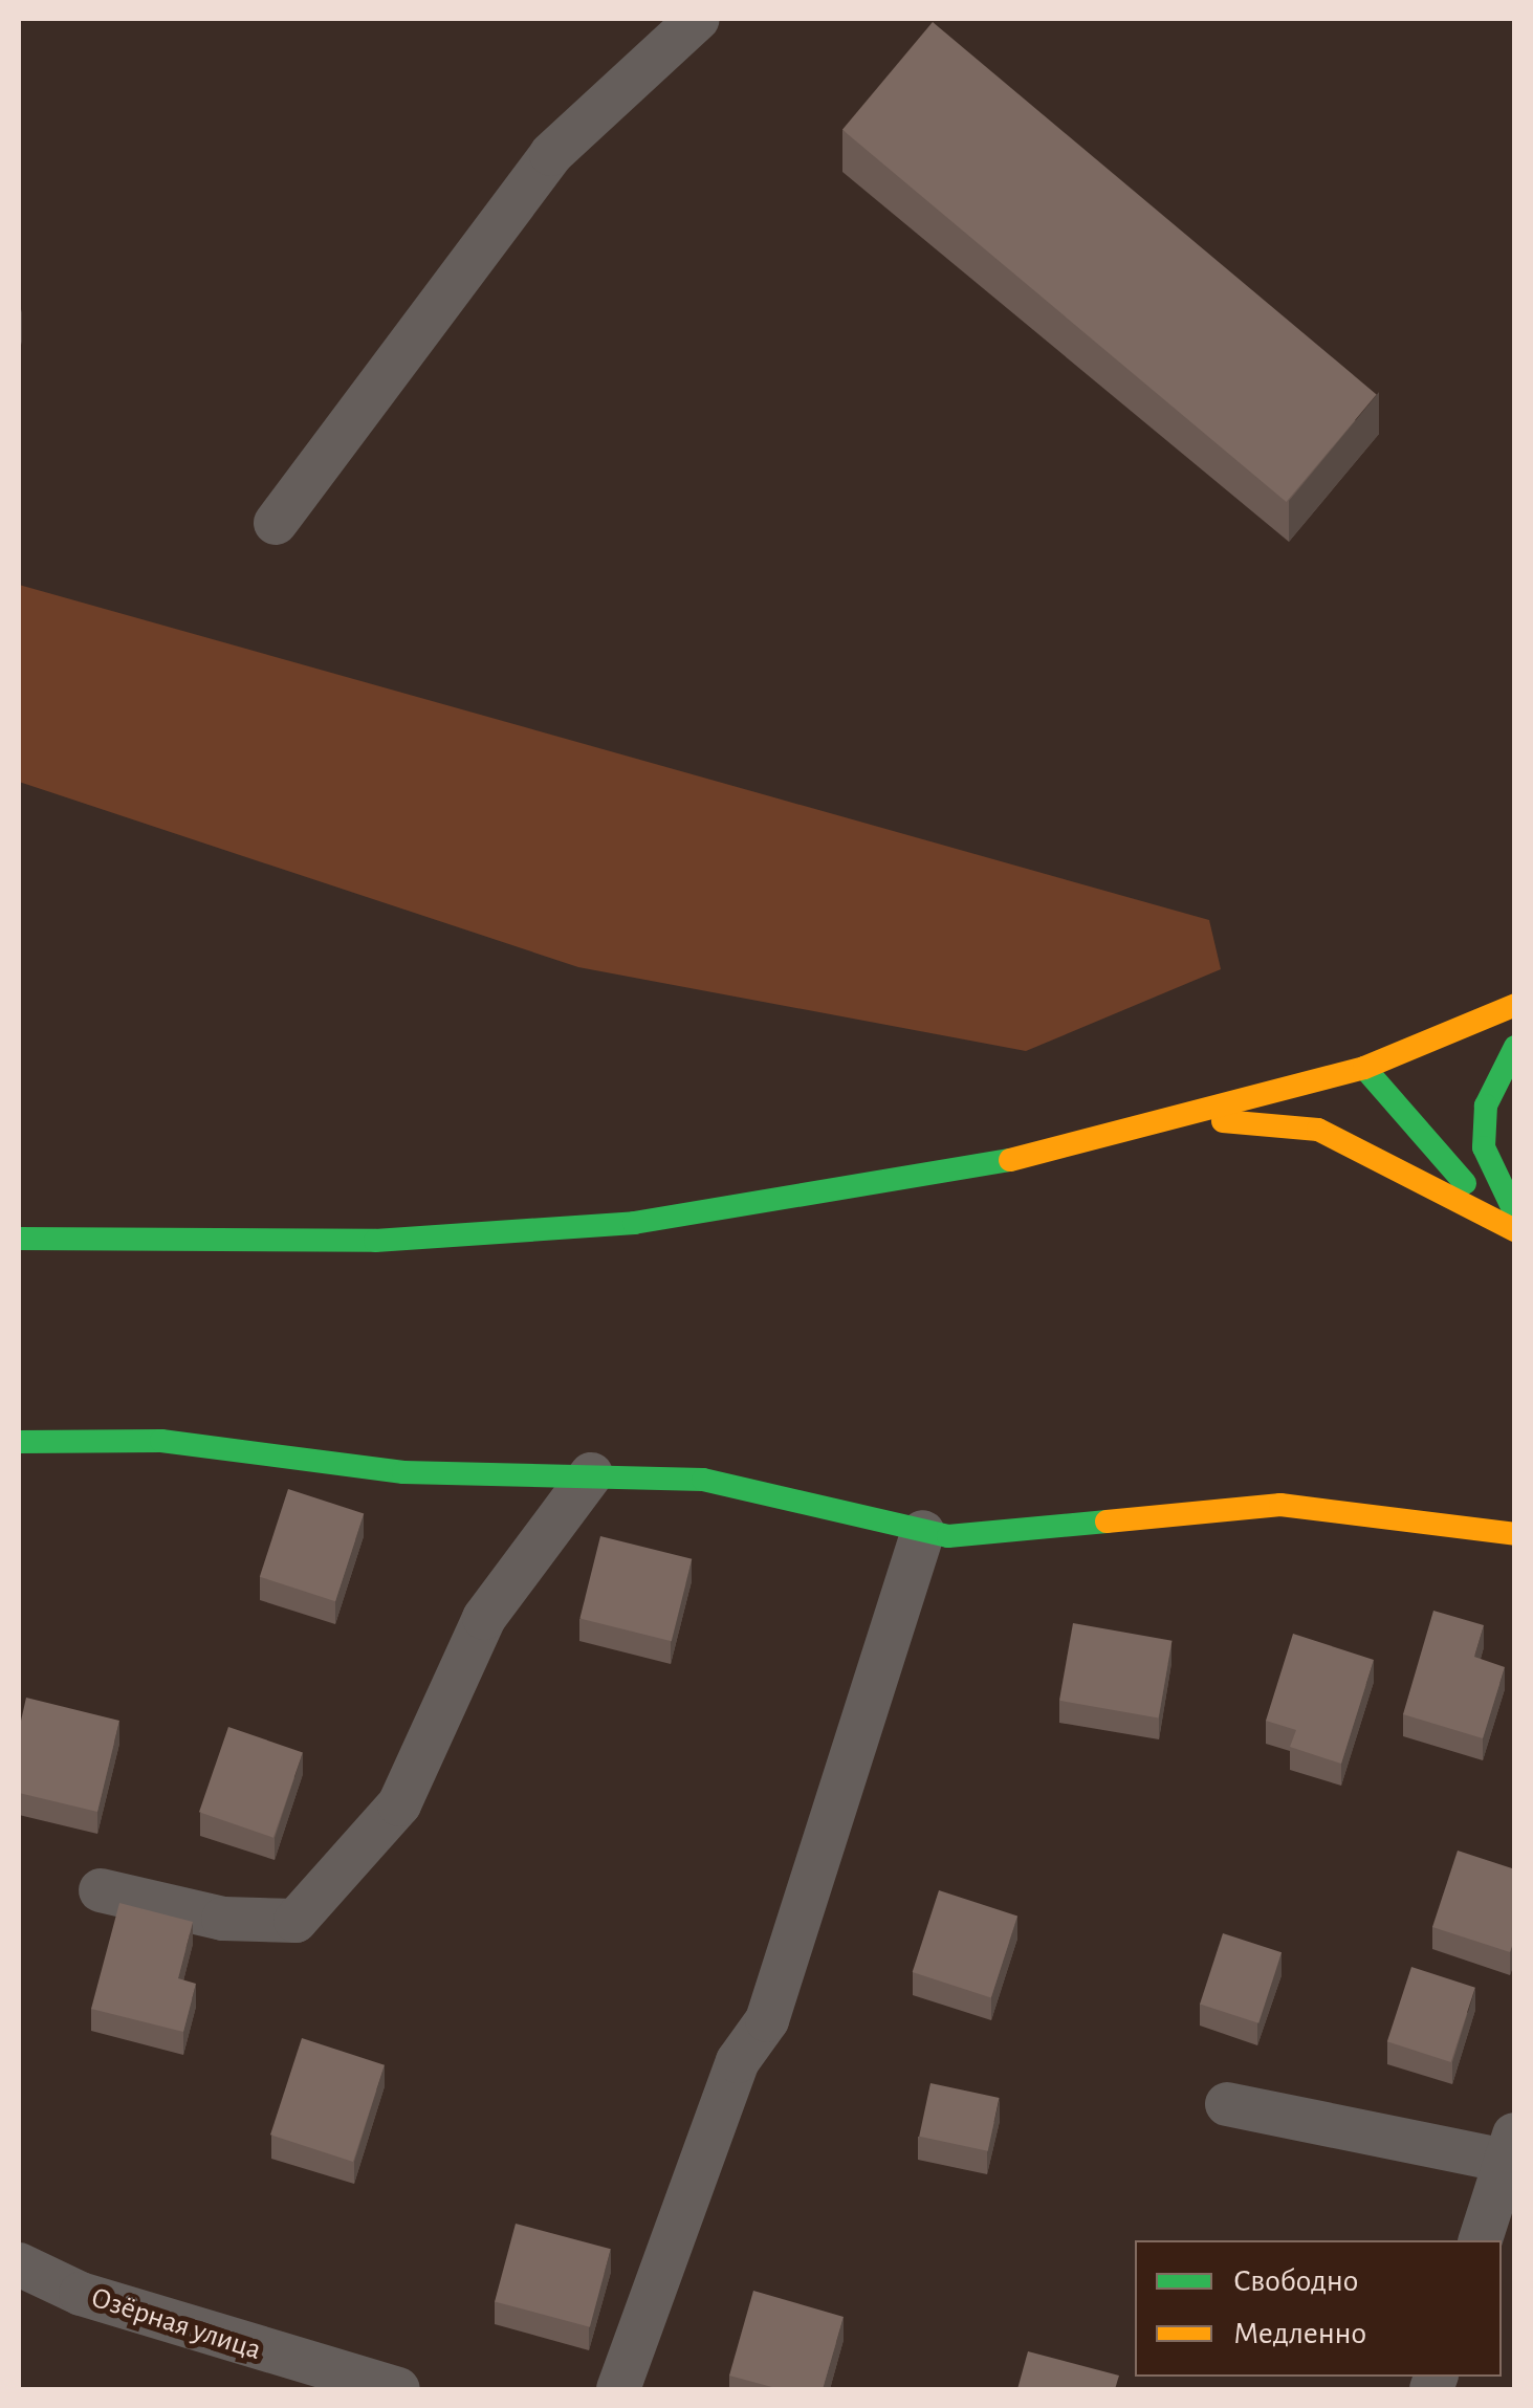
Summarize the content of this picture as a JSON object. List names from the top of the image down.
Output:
{
  "streets": {
    "street": ["Озёрная улица"]
  },
  "legend": ["Свободно", "Медленно"]
}
